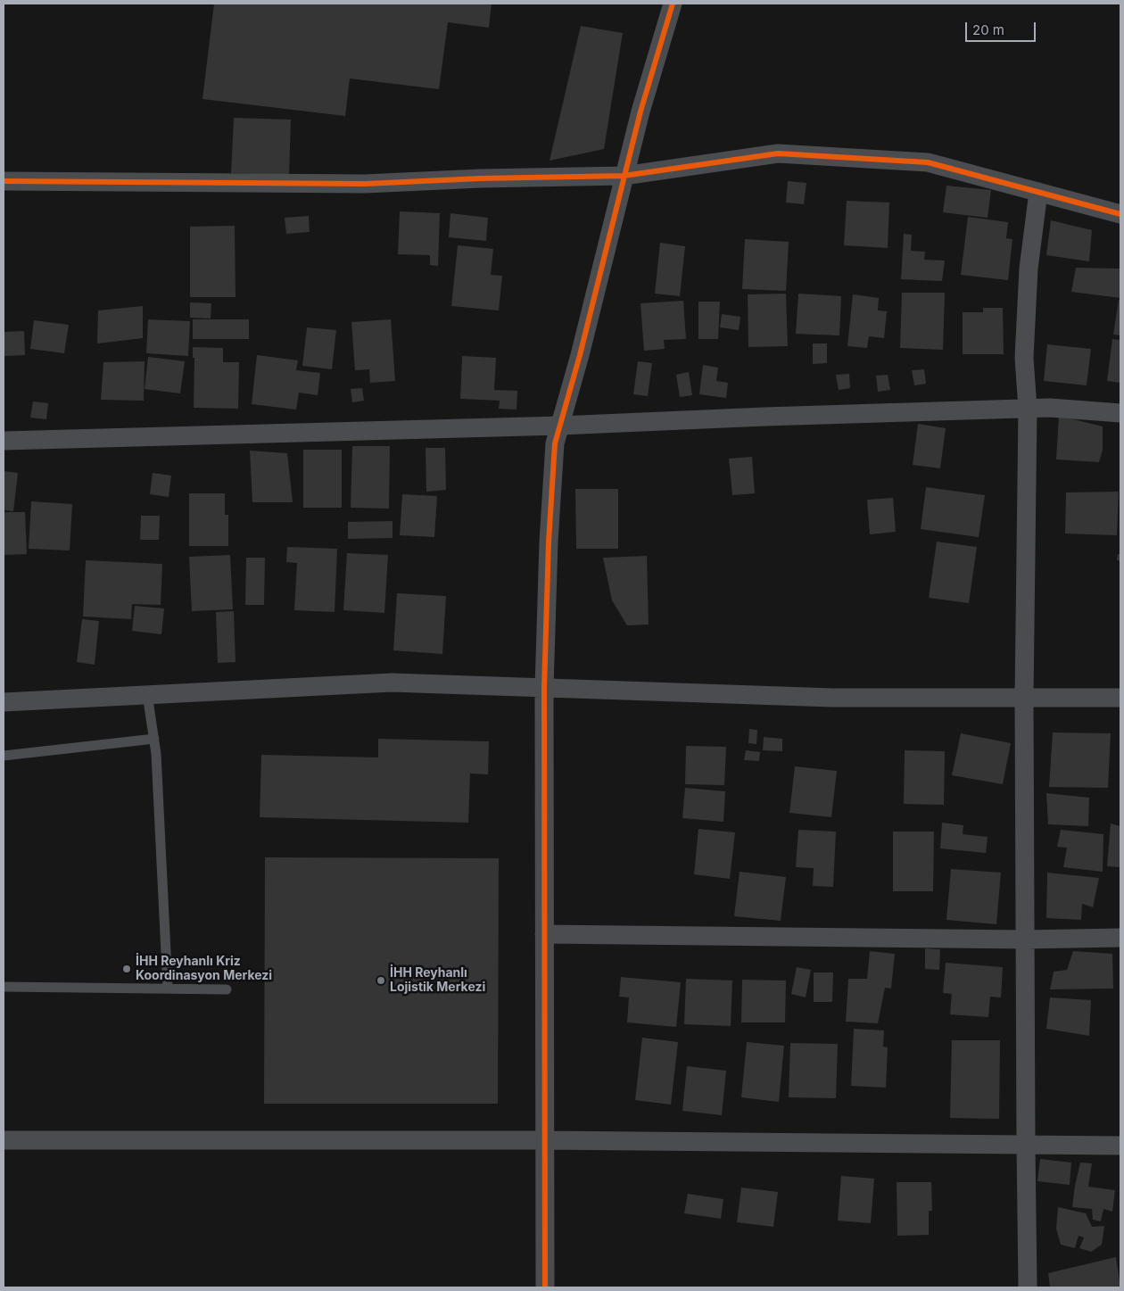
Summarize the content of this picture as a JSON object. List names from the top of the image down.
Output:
{
  "places": ["İHH Reyhanlı Kriz Koordinasyon Merkezi", "İHH Reyhanlı Lojistik Merkezi"],
  "scale_bar": "20 m"
}
